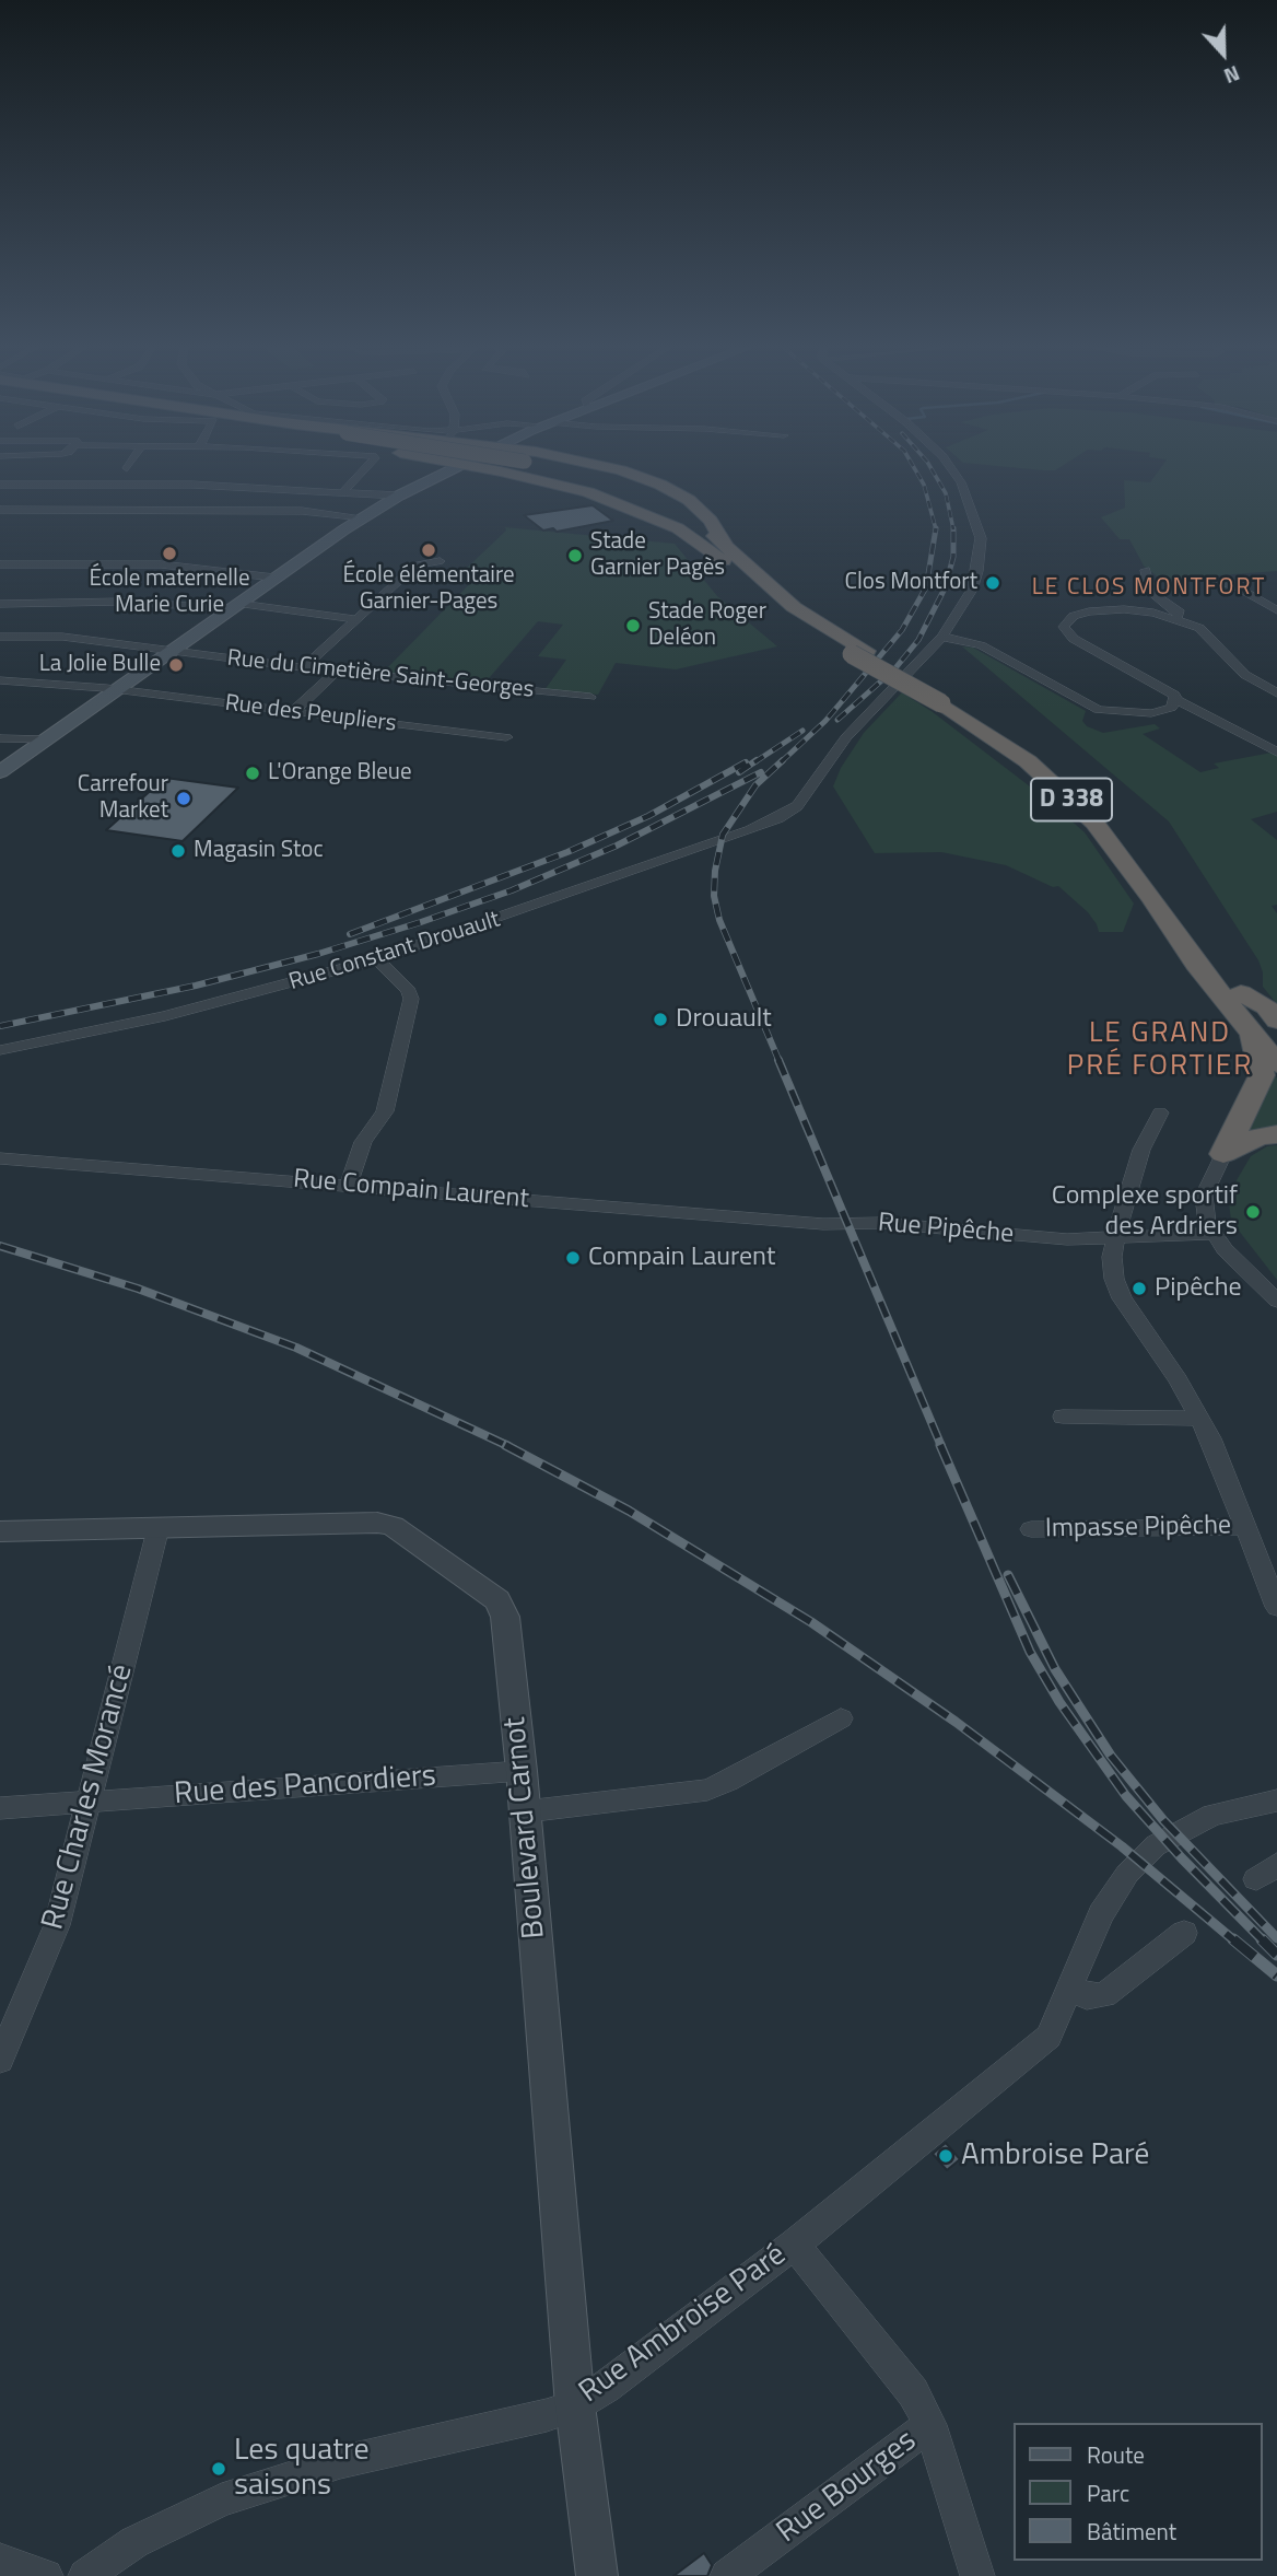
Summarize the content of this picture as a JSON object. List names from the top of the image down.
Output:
{
  "streets": {
    "highway": ["D 338"],
    "street": [
      "Rue du Cimetière Saint-Georges",
      "Rue des Peupliers",
      "Rue Constant Drouault",
      "Rue Compain Laurent",
      "Rue Pipêche",
      "Impasse Pipêche",
      "Rue des Pancordiers",
      "Rue Charles Morancé",
      "Boulevard Carnot",
      "Rue Ambroise Paré",
      "Rue Bourges"
    ]
  },
  "crossings": [
    ["Rue Compain Laurent", "Rue Pipêche"],
    ["Rue des Pancordiers", "Rue Charles Morancé"],
    ["Rue des Pancordiers", "Boulevard Carnot"],
    ["Rue Charles Morancé", "Boulevard Carnot"],
    ["Boulevard Carnot", "Rue Ambroise Paré"],
    ["Rue Ambroise Paré", "Rue Bourges"]
  ],
  "districts": ["LE CLOS MONTFORT", "LE GRAND PRÉ FORTIER"],
  "places": [
    "École élémentaire Garnier-Pages",
    "École maternelle Marie Curie",
    "Stade Garnier Pagès",
    "Clos Montfort",
    "Stade Roger Deléon",
    "La Jolie Bulle",
    "L'Orange Bleue",
    "Carrefour Market",
    "Magasin Stoc",
    "Drouault",
    "Complexe sportif des Ardriers",
    "Compain Laurent",
    "Pipêche",
    "Ambroise Paré",
    "Les quatre saisons"
  ],
  "legend": ["Route", "Parc", "Bâtiment"],
  "north": "bottom"
}
